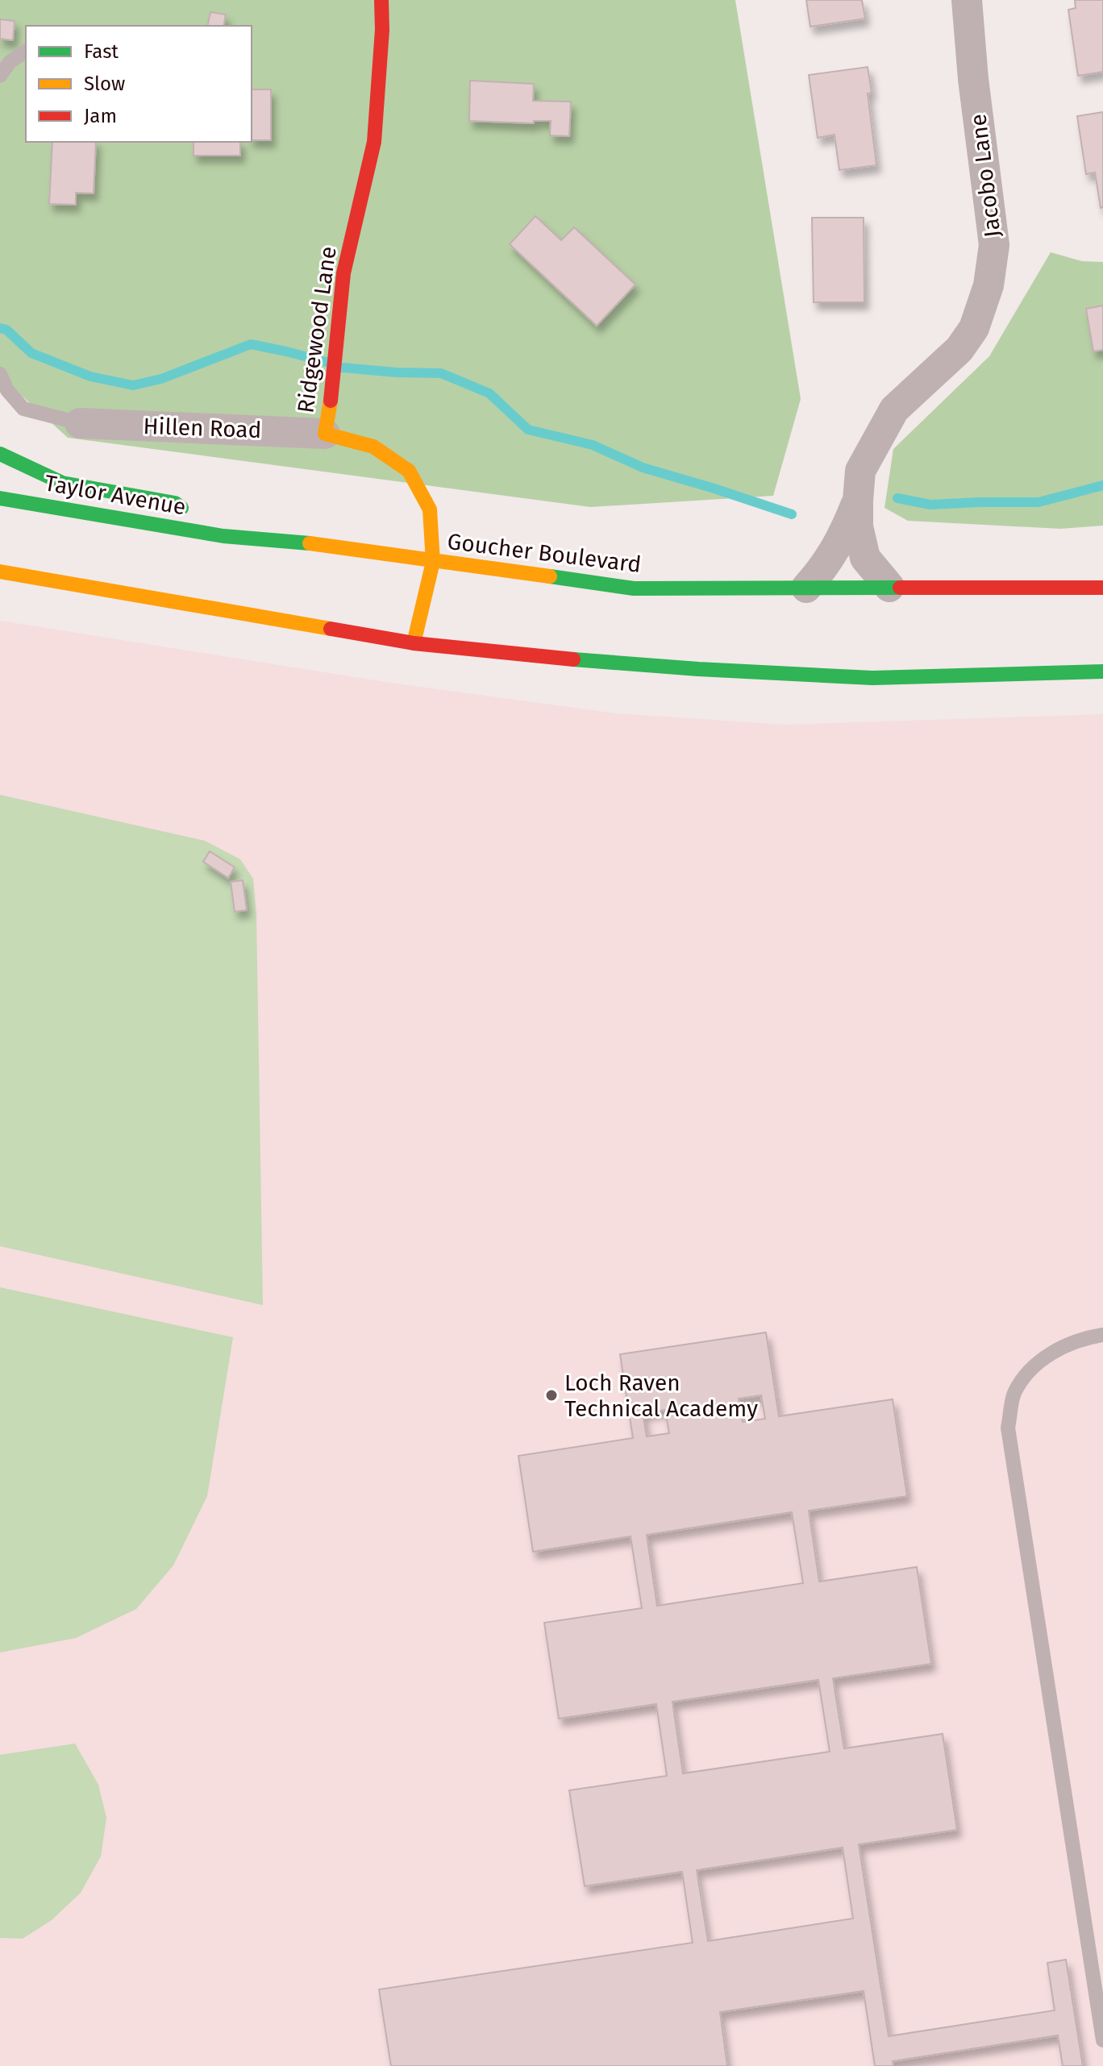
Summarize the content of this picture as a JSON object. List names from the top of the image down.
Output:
{
  "streets": {
    "main road": ["Ridgewood Lane", "Taylor Avenue", "Goucher Boulevard"],
    "street": ["Jacobo Lane", "Hillen Road"]
  },
  "crossings": [
    ["Jacobo Lane", "Goucher Boulevard"],
    ["Ridgewood Lane", "Hillen Road"],
    ["Ridgewood Lane", "Goucher Boulevard"],
    ["Taylor Avenue", "Goucher Boulevard"]
  ],
  "places": ["Loch Raven Technical Academy"],
  "legend": ["Fast", "Slow", "Jam"]
}
